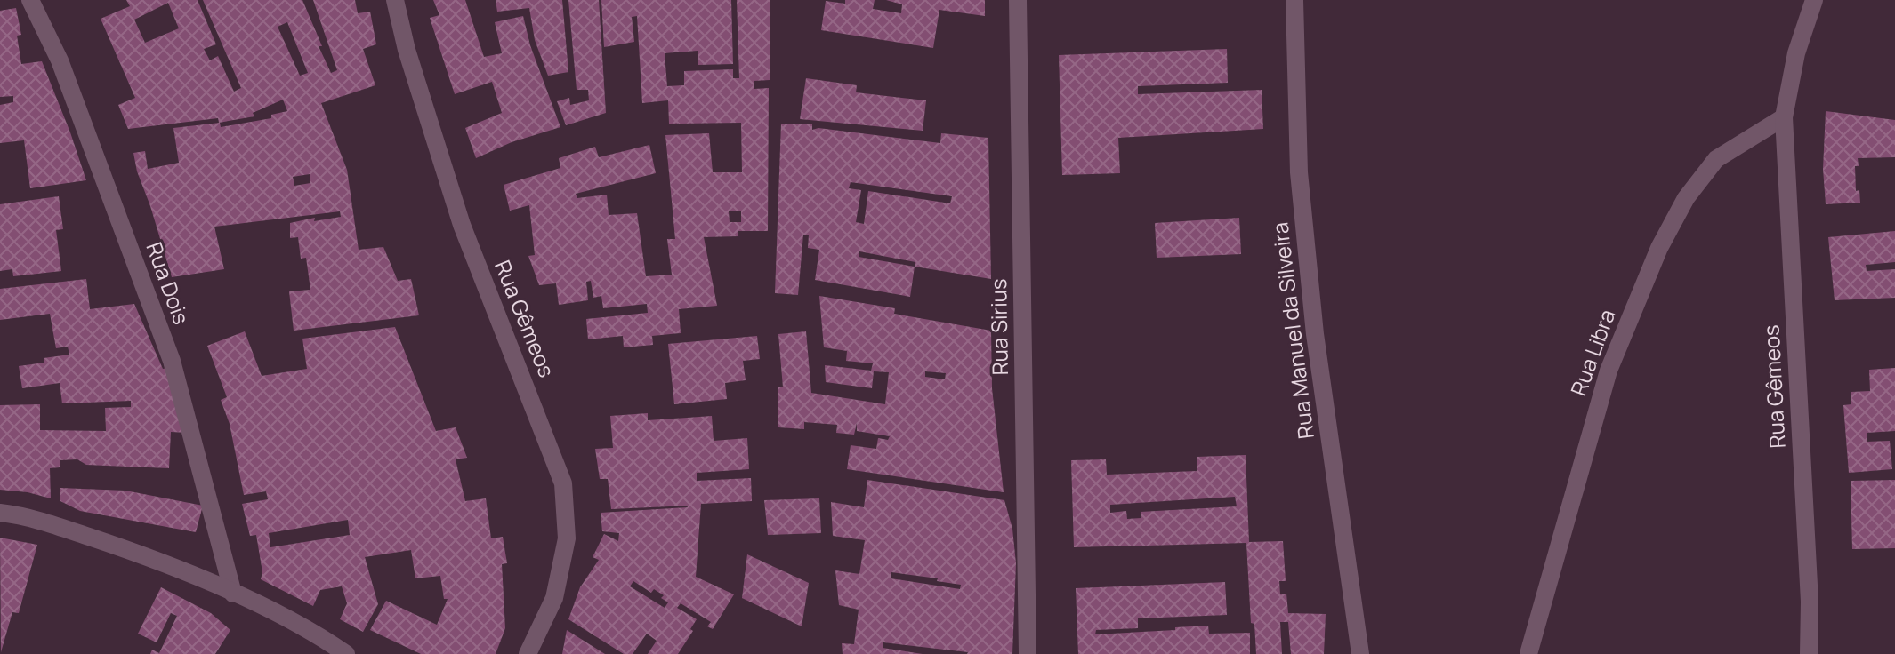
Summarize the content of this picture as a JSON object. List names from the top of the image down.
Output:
{
  "streets": {
    "street": [
      "Rua Dois",
      "Rua Gêmeos",
      "Rua Sirius",
      "Rua Manuel da Silveira",
      "Rua Libra"
    ]
  },
  "crossings": [
    ["Rua Gêmeos", "Rua Libra"]
  ]
}
